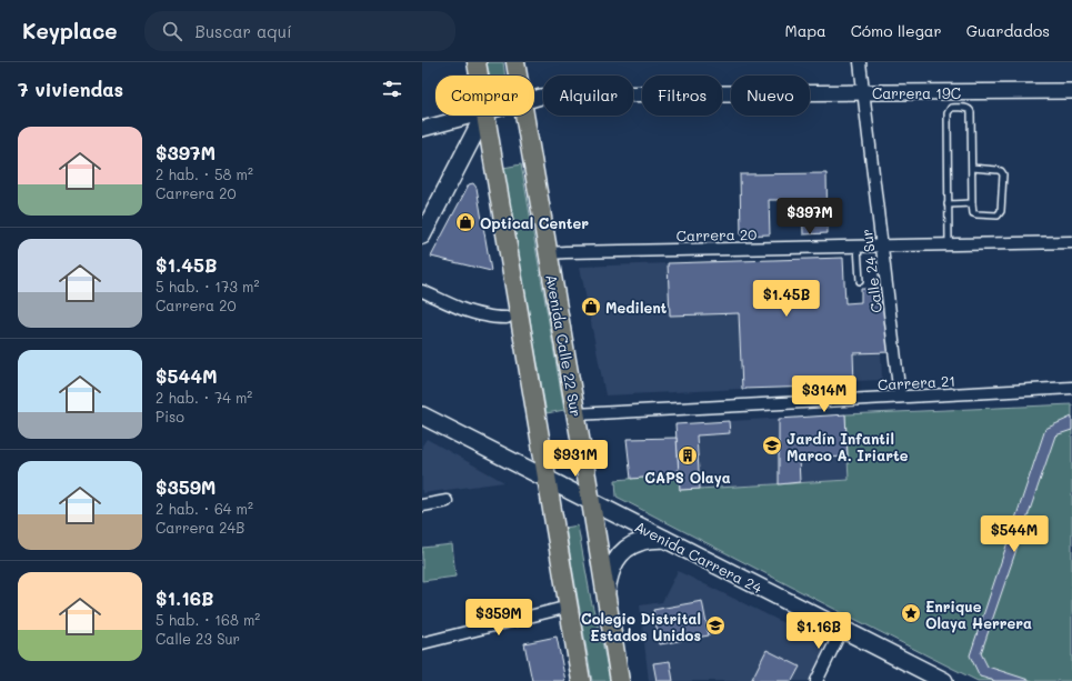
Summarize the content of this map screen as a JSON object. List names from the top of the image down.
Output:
{
  "streets": {
    "main road": ["Avenida Calle 22 Sur", "Avenida Carrera 24"],
    "street": [
      "Carrera 19C",
      "Carrera 20",
      "Calle 24 Sur",
      "Carrera 21"
    ]
  },
  "crossings": [
    ["Carrera 19C", "Calle 24 Sur"],
    ["Carrera 20", "Calle 24 Sur"],
    ["Carrera 20", "Avenida Calle 22 Sur"],
    ["Calle 24 Sur", "Carrera 21"],
    ["Avenida Calle 22 Sur", "Carrera 21"],
    ["Avenida Calle 22 Sur", "Avenida Carrera 24"]
  ],
  "places": {
    "shop": ["Optical Center", "Medilent"],
    "school or university": ["Jardín Infantil Marco A. Iriarte", "Colegio Distrital Estados Unidos"],
    "building": ["CAPS Olaya"],
    "place": ["Enrique Olaya Herrera"]
  },
  "page": {
    "header": "Keyplace",
    "search": "Buscar aquí",
    "nav": ["Mapa", "Cómo llegar", "Guardados"],
    "heading": "7 viviendas",
    "chip": [
      "Comprar",
      "Alquilar",
      "Filtros",
      "Nuevo"
    ],
    "list": [
      {
        "name": "$397M",
        "note": "2 hab. · 58 m² · Carrera 20"
      },
      {
        "name": "$1.45B",
        "note": "5 hab. · 173 m² · Carrera 20"
      },
      {
        "name": "$544M",
        "note": "2 hab. · 74 m² · Piso"
      },
      {
        "name": "$359M",
        "note": "2 hab. · 64 m² · Carrera 24B"
      },
      {
        "name": "$1.16B",
        "note": "5 hab. · 168 m² · Calle 23 Sur"
      }
    ],
    "price": [
      "$397M",
      "$1.45B",
      "$314M",
      "$931M",
      "$544M",
      "$359M",
      "$1.16B"
    ]
  }
}
